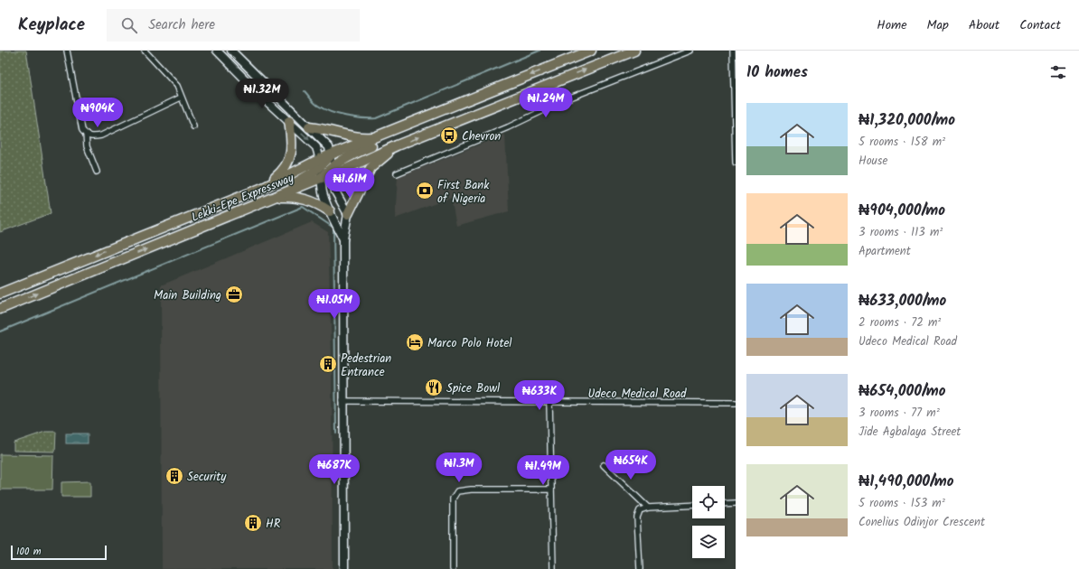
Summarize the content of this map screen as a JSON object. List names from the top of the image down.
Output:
{
  "streets": {
    "highway": ["Lekki-Epe Expressway"],
    "street": ["Udeco Medical Road"]
  },
  "places": {
    "bus stop": ["Chevron"],
    "bank": ["First Bank of Nigeria"],
    "office": ["Main Building"],
    "hotel": ["Marco Polo Hotel"],
    "building": ["Pedestrian Entrance", "Security", "HR"],
    "restaurant": ["Spice Bowl"]
  },
  "scale_bar": "100 m",
  "page": {
    "header": "Keyplace",
    "search": "Search here",
    "nav": [
      "Home",
      "Map",
      "About",
      "Contact"
    ],
    "heading": "10 homes",
    "price": [
      "₦1.32M",
      "₦1.24M",
      "₦904K",
      "₦1.61M",
      "₦1.05M",
      "₦633K",
      "₦654K",
      "₦1.3M",
      "₦687K",
      "₦1.49M"
    ],
    "list": [
      {
        "name": "₦1,320,000/mo",
        "note": "5 rooms · 158 m² · House"
      },
      {
        "name": "₦904,000/mo",
        "note": "3 rooms · 113 m² · Apartment"
      },
      {
        "name": "₦633,000/mo",
        "note": "2 rooms · 72 m² · Udeco Medical Road"
      },
      {
        "name": "₦654,000/mo",
        "note": "3 rooms · 77 m² · Jide Agbalaya Street"
      },
      {
        "name": "₦1,490,000/mo",
        "note": "5 rooms · 153 m² · Conelius Odinjor Crescent"
      }
    ],
    "scale": "100 m"
  }
}
